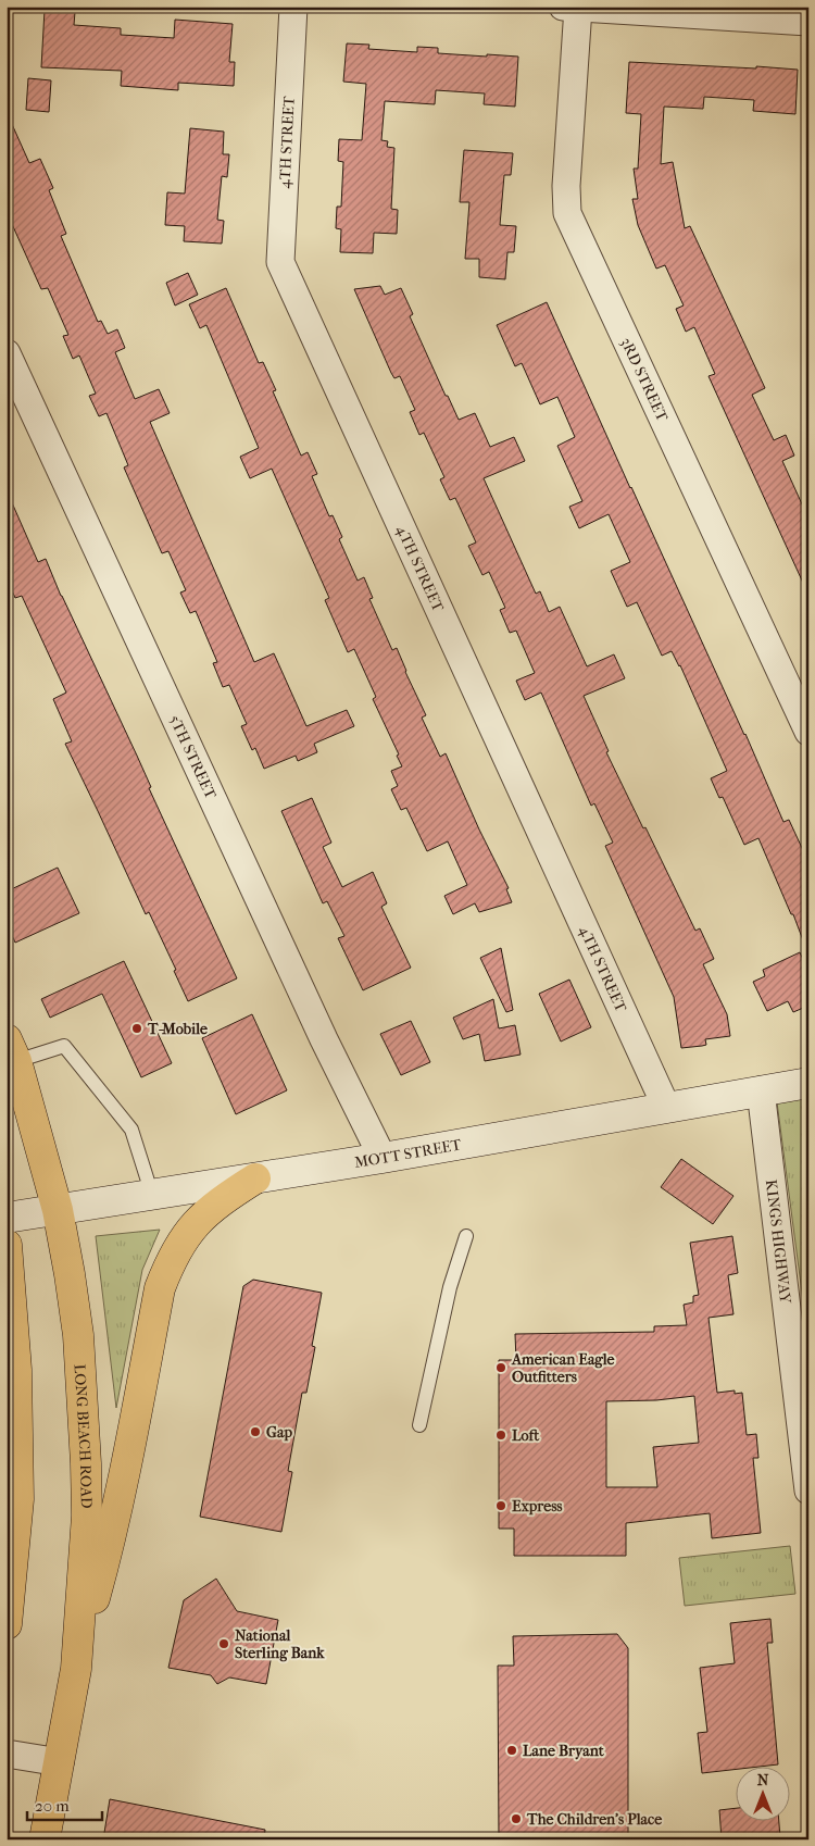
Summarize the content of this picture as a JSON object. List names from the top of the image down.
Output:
{
  "streets": {
    "main road": ["MOTT STREET", "LONG BEACH ROAD"],
    "street": [
      "4TH STREET",
      "3RD STREET",
      "5TH STREET",
      "KINGS HIGHWAY"
    ]
  },
  "crossings": [
    ["4TH STREET", "MOTT STREET"],
    ["5TH STREET", "MOTT STREET"],
    ["MOTT STREET", "KINGS HIGHWAY"],
    ["MOTT STREET", "LONG BEACH ROAD"]
  ],
  "places": [
    "T-Mobile",
    "American Eagle Outfitters",
    "Gap",
    "Loft",
    "Express",
    "National Sterling Bank",
    "Lane Bryant",
    "The Children's Place"
  ],
  "scale_bar": "20 m",
  "north": "top"
}
